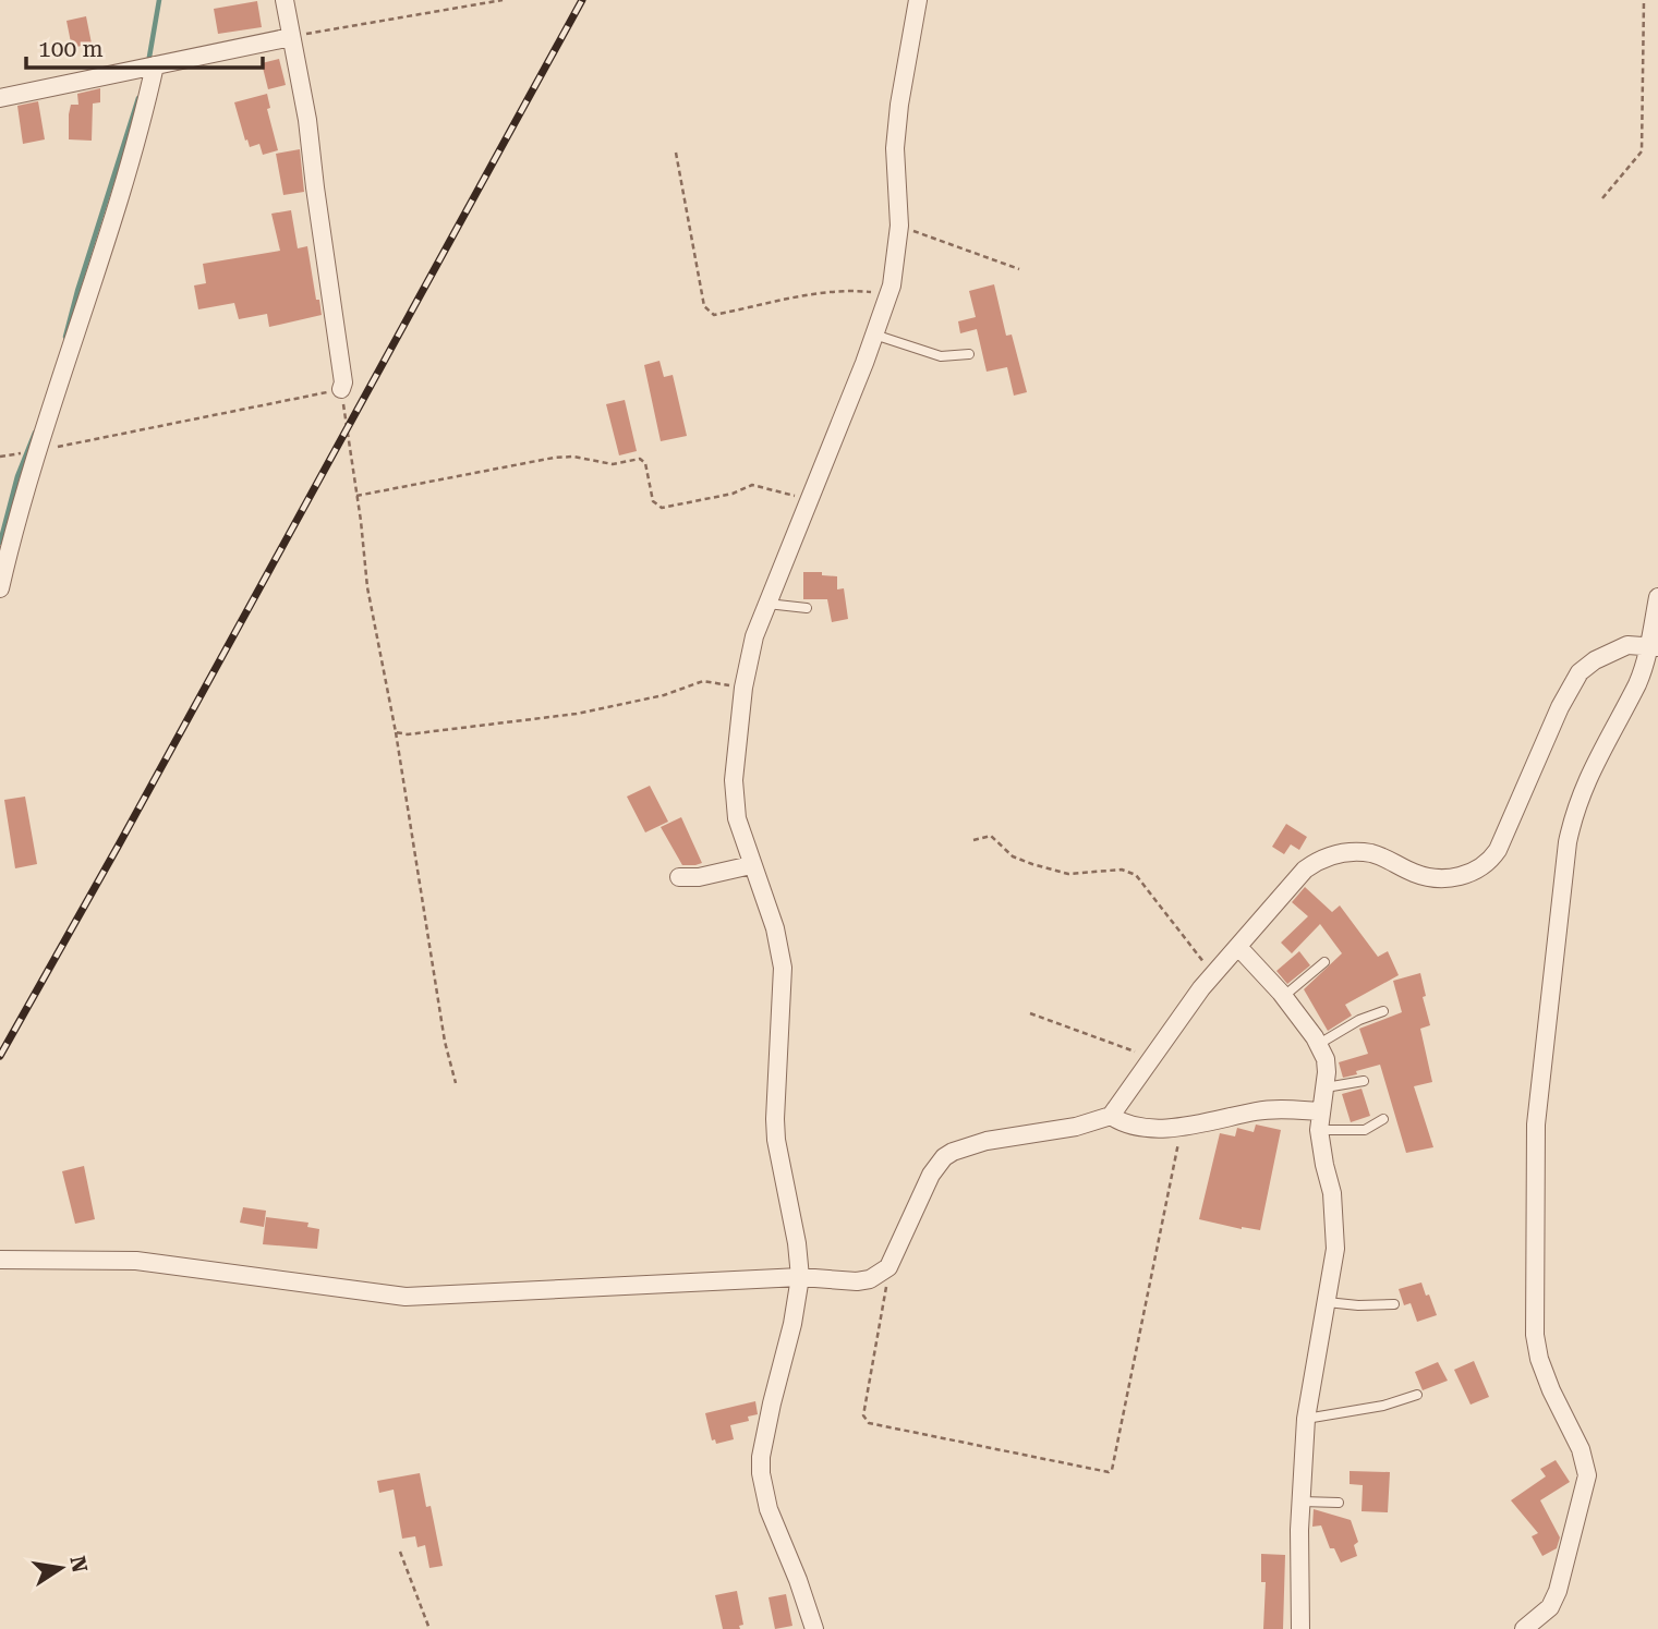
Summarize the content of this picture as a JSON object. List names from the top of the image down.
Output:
{
  "scale_bar": "100 m",
  "north": "right"
}
